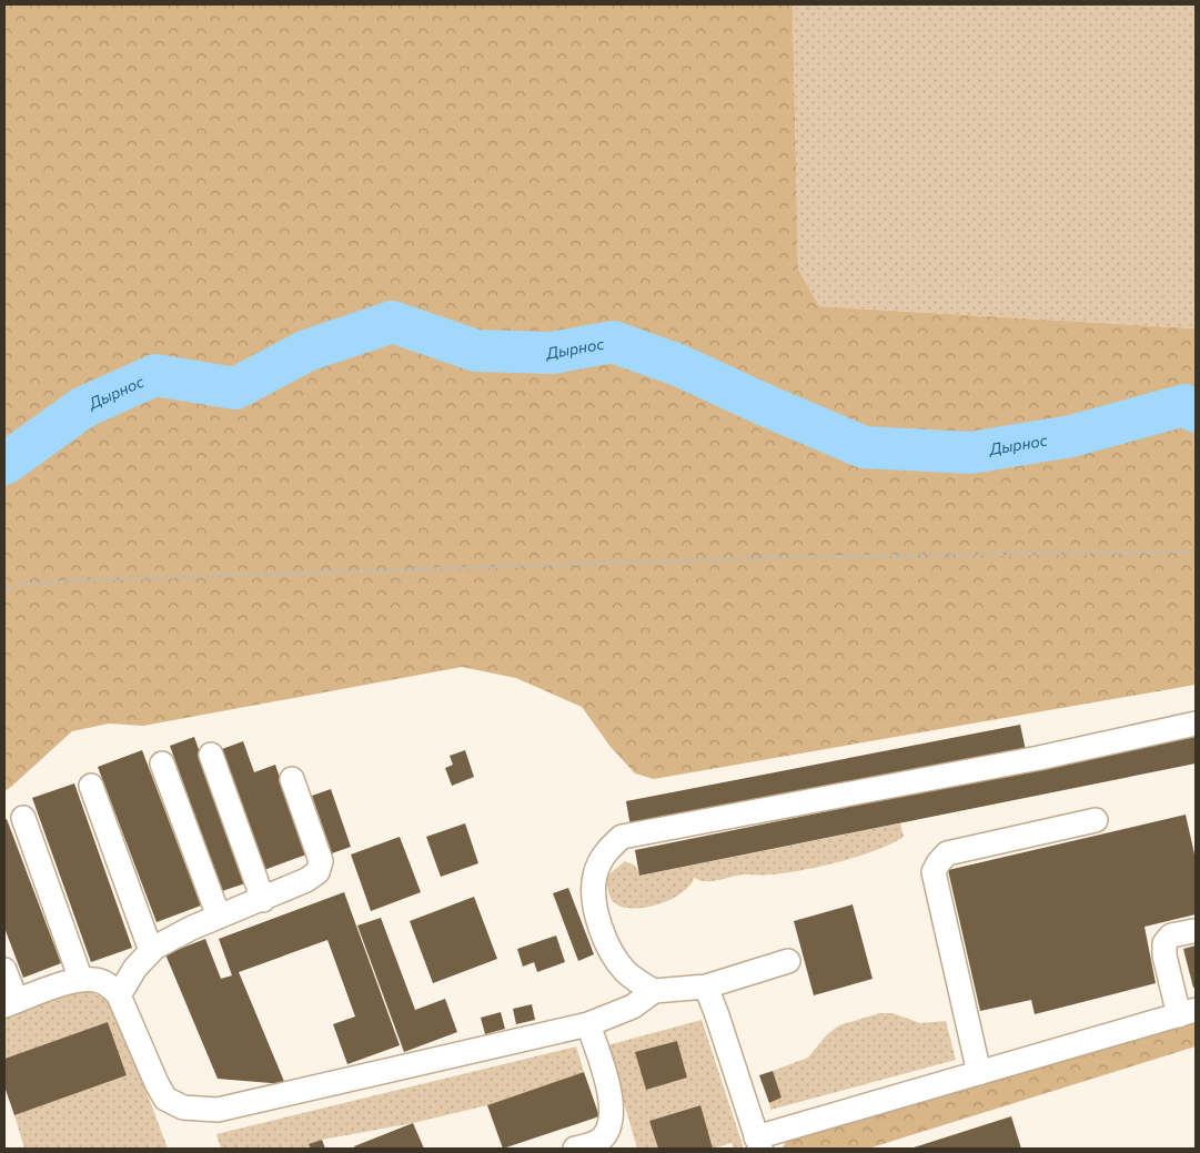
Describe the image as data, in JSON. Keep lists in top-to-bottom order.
{
  "water": ["Дырнос"]
}
